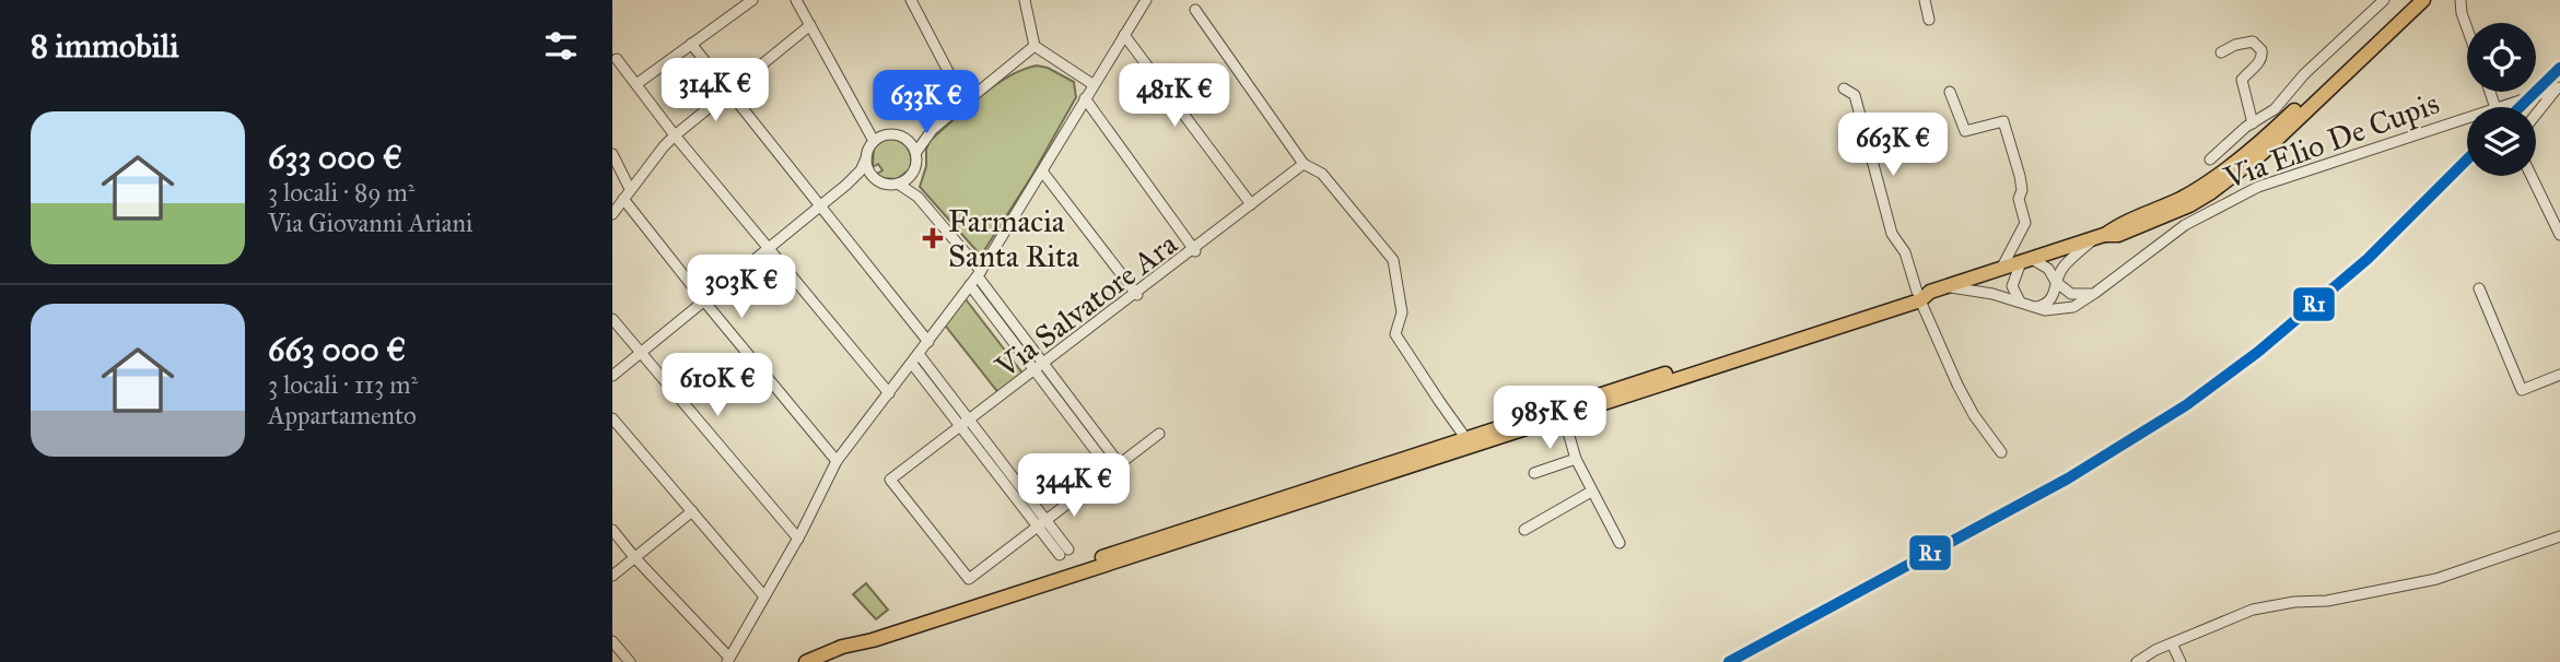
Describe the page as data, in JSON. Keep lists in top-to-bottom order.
{
  "streets": {
    "street": ["Via Elio De Cupis", "Via Salvatore Ara"]
  },
  "places": {
    "health": ["Farmacia Santa Rita"]
  },
  "lines": ["transit line R1"],
  "page": {
    "heading": "8 immobili",
    "price": [
      "314K €",
      "481K €",
      "633K €",
      "663K €",
      "303K €",
      "610K €",
      "985K €",
      "344K €"
    ],
    "list": [
      {
        "name": "633 000 €",
        "note": "3 locali · 89 m² · Via Giovanni Ariani"
      },
      {
        "name": "663 000 €",
        "note": "3 locali · 113 m² · Appartamento"
      }
    ]
  }
}
